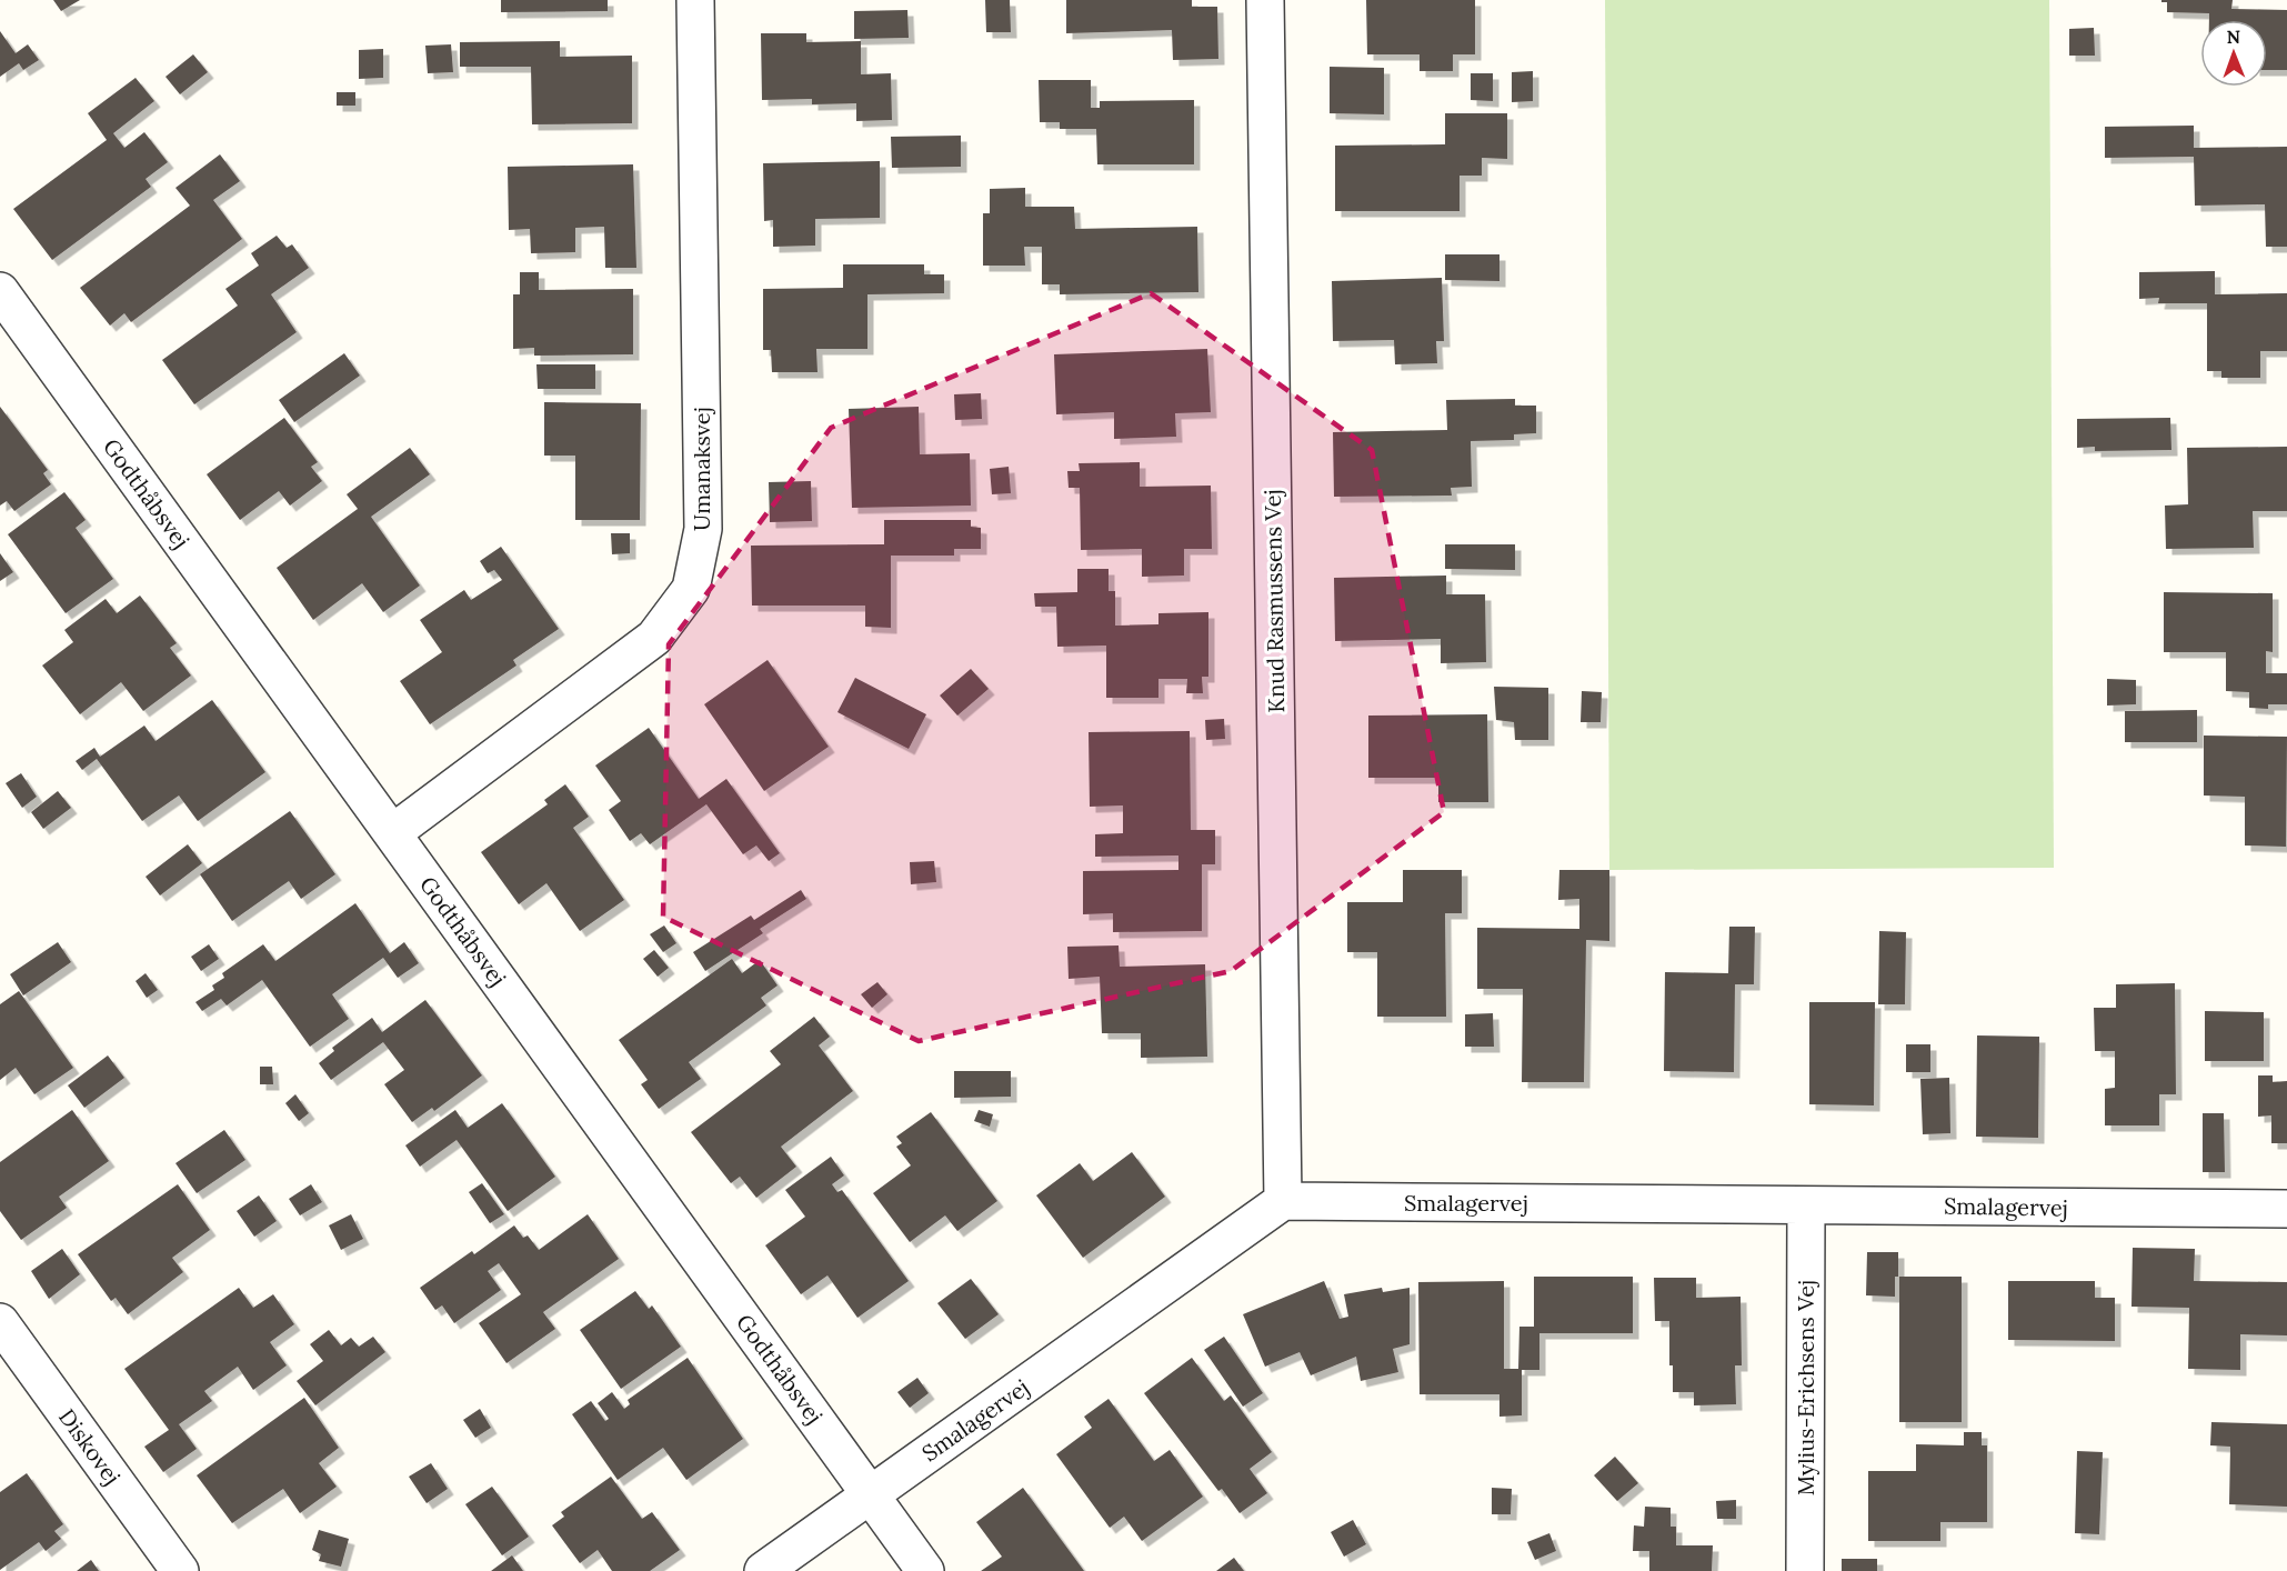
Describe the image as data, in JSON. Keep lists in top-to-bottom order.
{
  "streets": {
    "street": [
      "Umanaksvej",
      "Godthåbsvej",
      "Knud Rasmussens Vej",
      "Smalagervej",
      "Mylius-Erichsens Vej",
      "Diskovej"
    ]
  },
  "crossings": [
    ["Umanaksvej", "Godthåbsvej"],
    ["Godthåbsvej", "Smalagervej"],
    ["Knud Rasmussens Vej", "Smalagervej"],
    ["Smalagervej", "Mylius-Erichsens Vej"]
  ],
  "north": "top"
}
